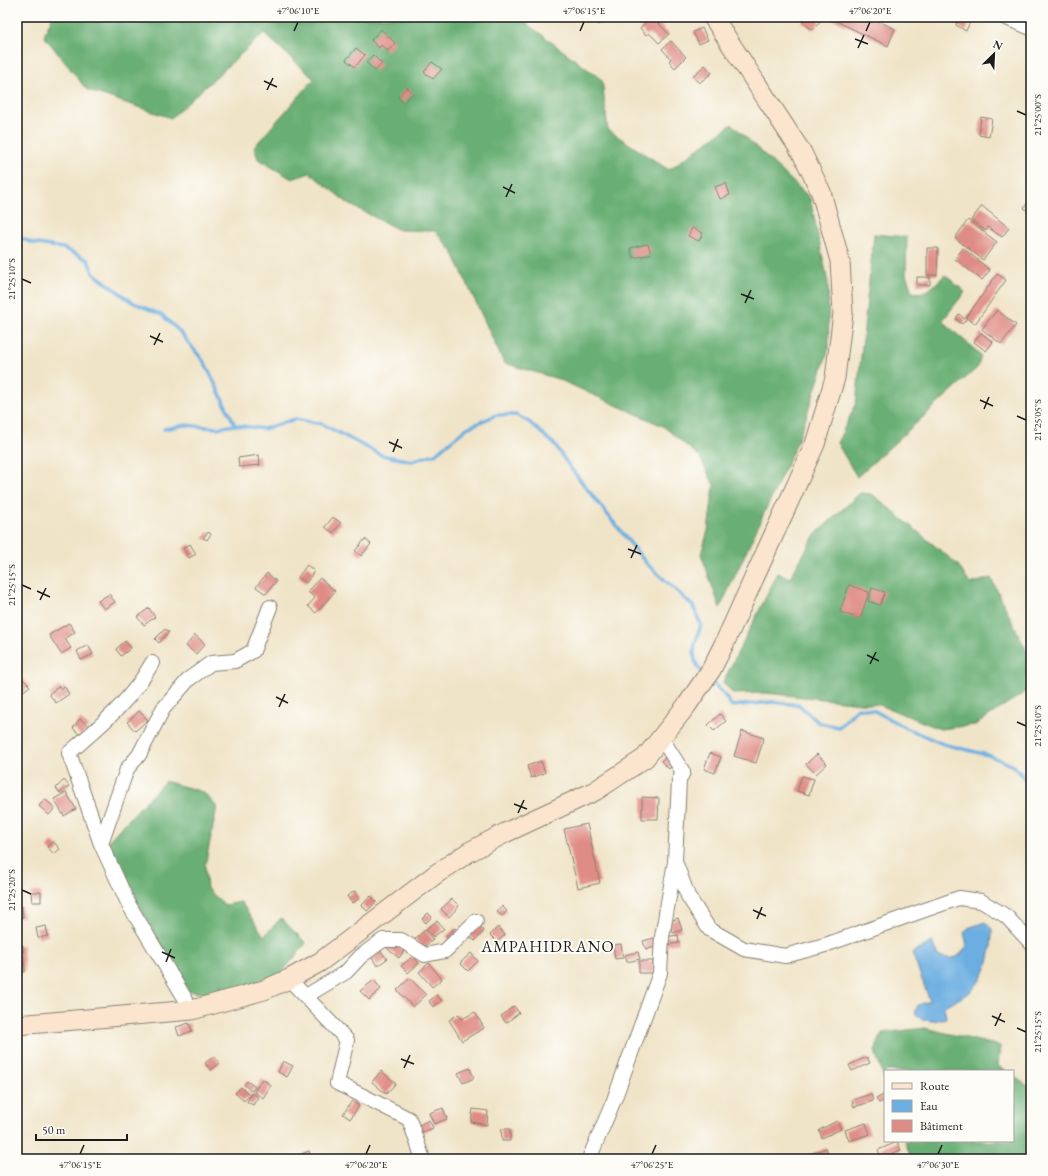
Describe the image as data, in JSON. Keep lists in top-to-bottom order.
{
  "districts": ["AMPAHIDRANO"],
  "legend": ["Route", "Eau", "Bâtiment"],
  "scale_bar": "50 m",
  "north": "top right",
  "coordinates": [
    "47°06'10\"E",
    "47°06'15\"E",
    "47°06'20\"E",
    "21°25'00\"S",
    "21°25'10\"S",
    "21°25'05\"S",
    "21°25'15\"S",
    "21°25'20\"S",
    "47°06'25\"E",
    "47°06'30\"E"
  ]
}
